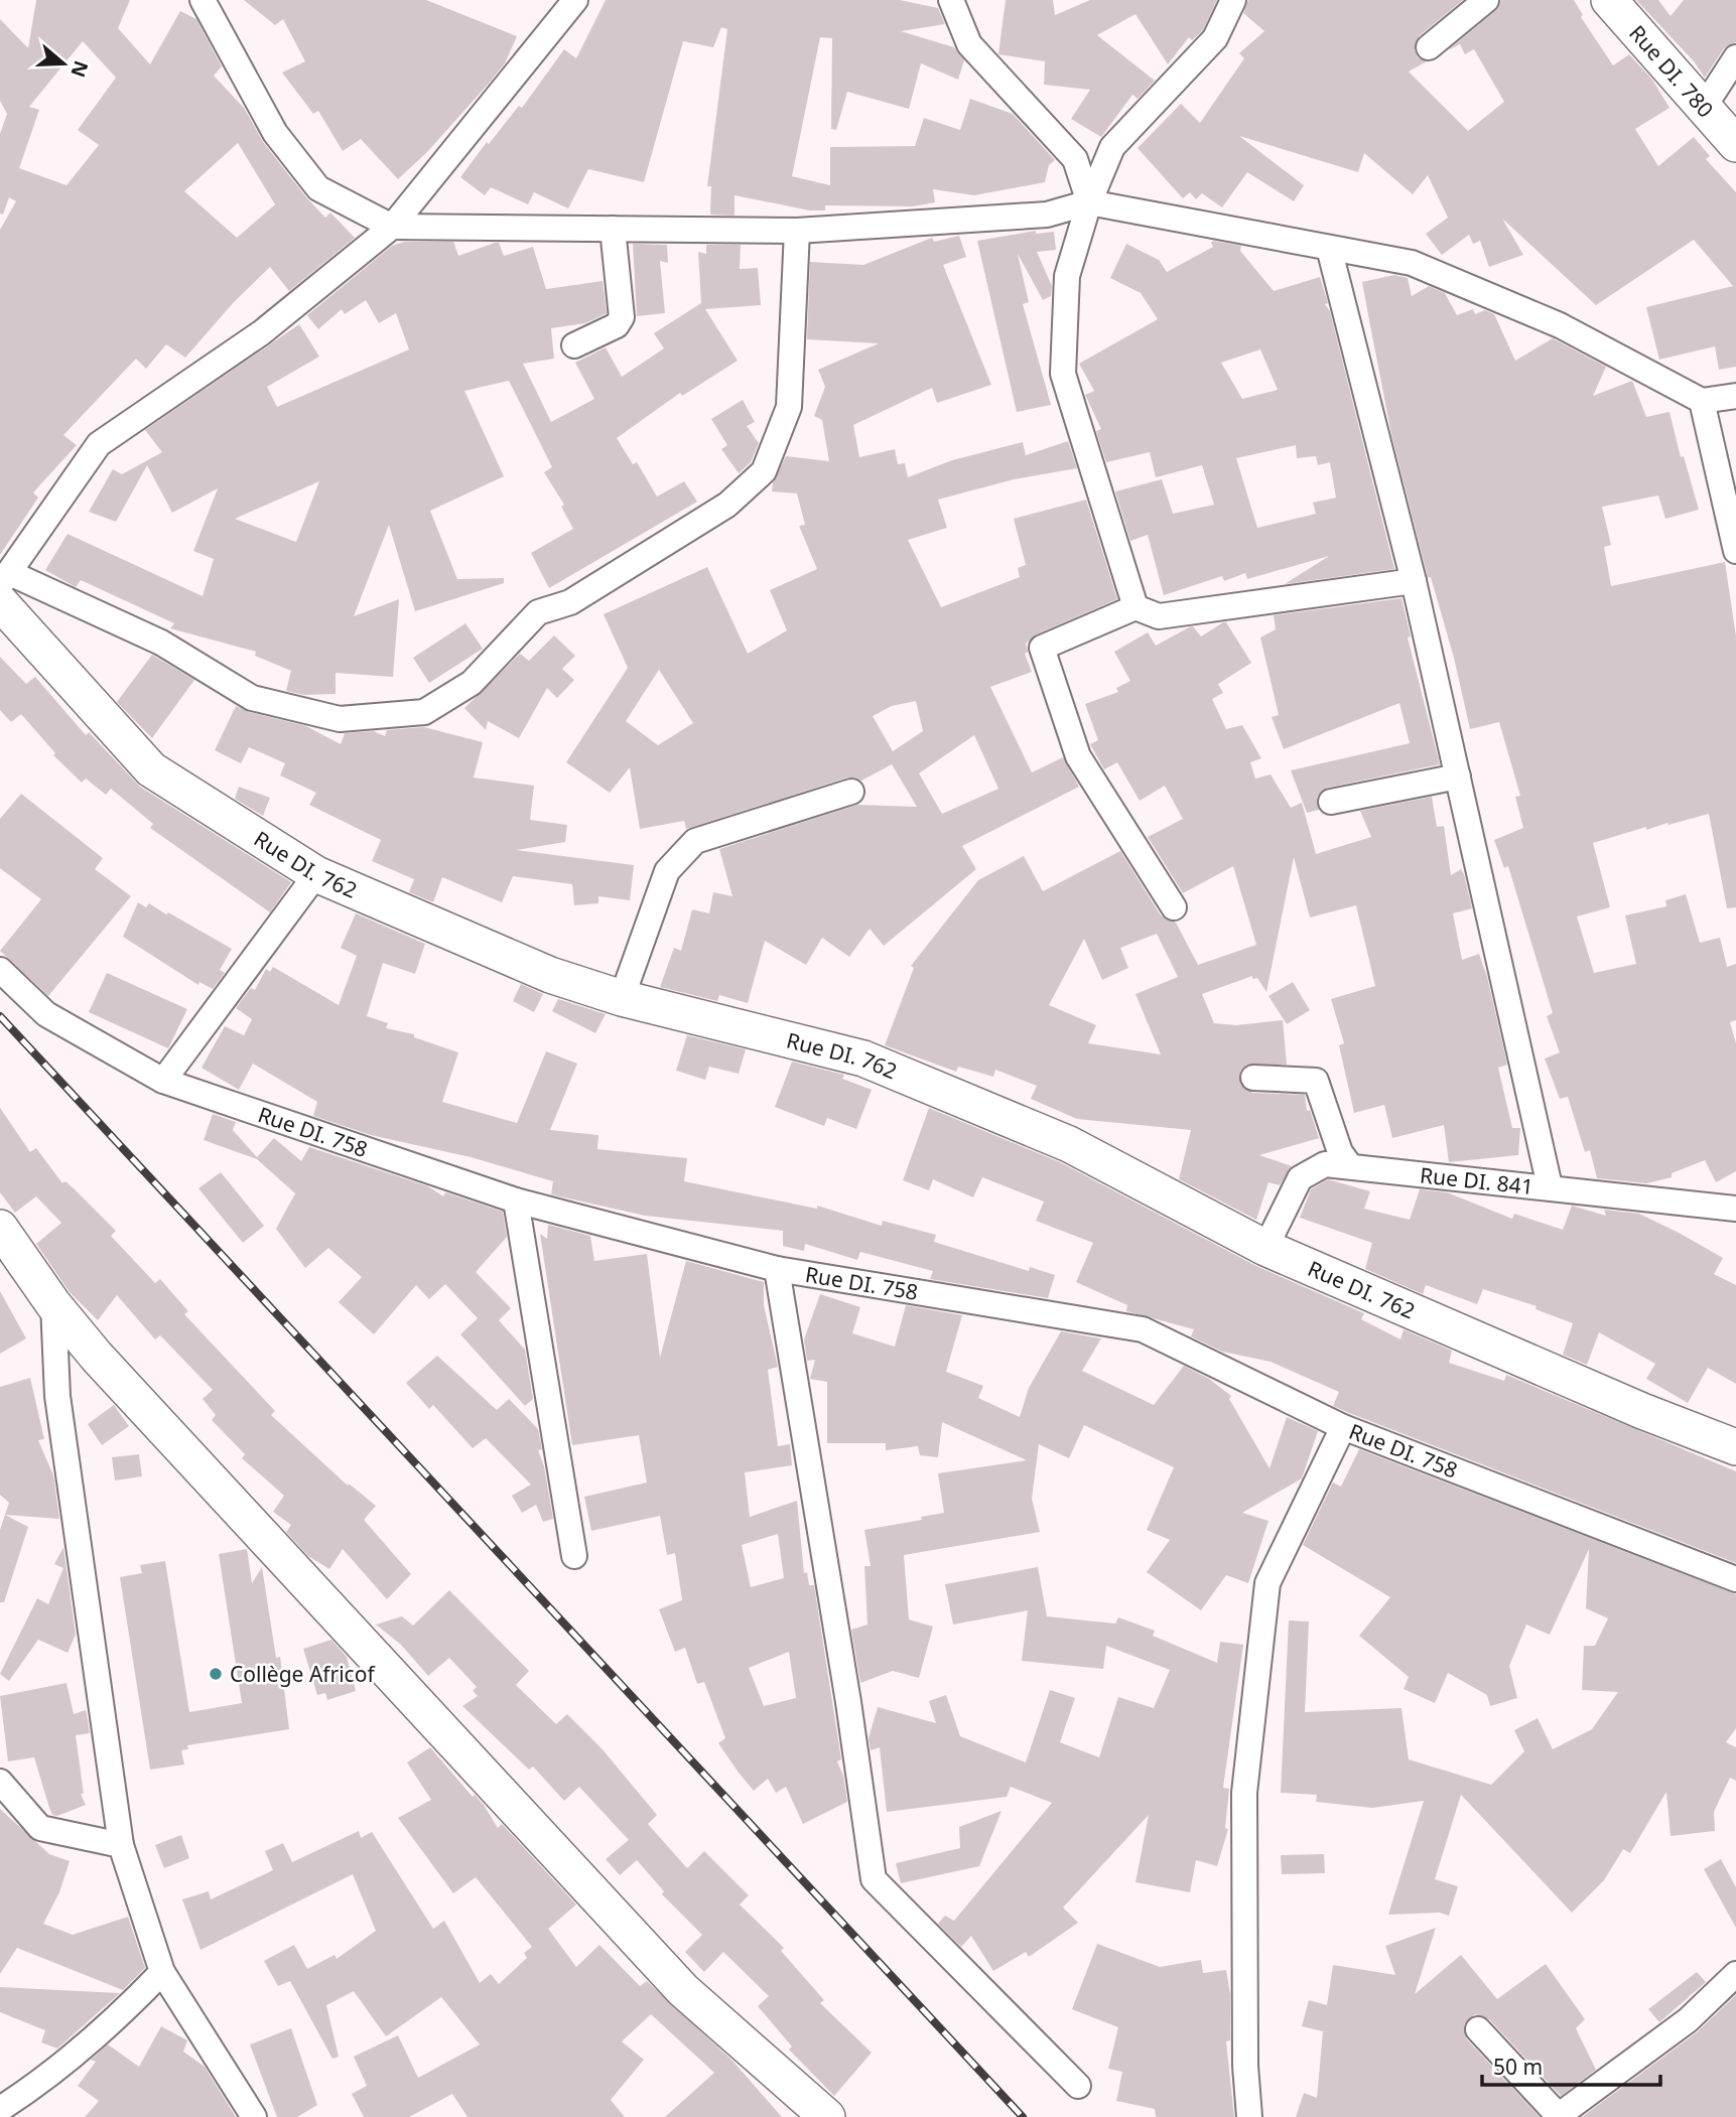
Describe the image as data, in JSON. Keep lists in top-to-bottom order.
{
  "streets": {
    "street": [
      "Rue DI. 780",
      "Rue DI. 762",
      "Rue DI. 758",
      "Rue DI. 841"
    ]
  },
  "crossings": [
    ["Rue DI. 762", "Rue DI. 841"]
  ],
  "places": ["Collège Africof"],
  "scale_bar": "50 m",
  "north": "right"
}
